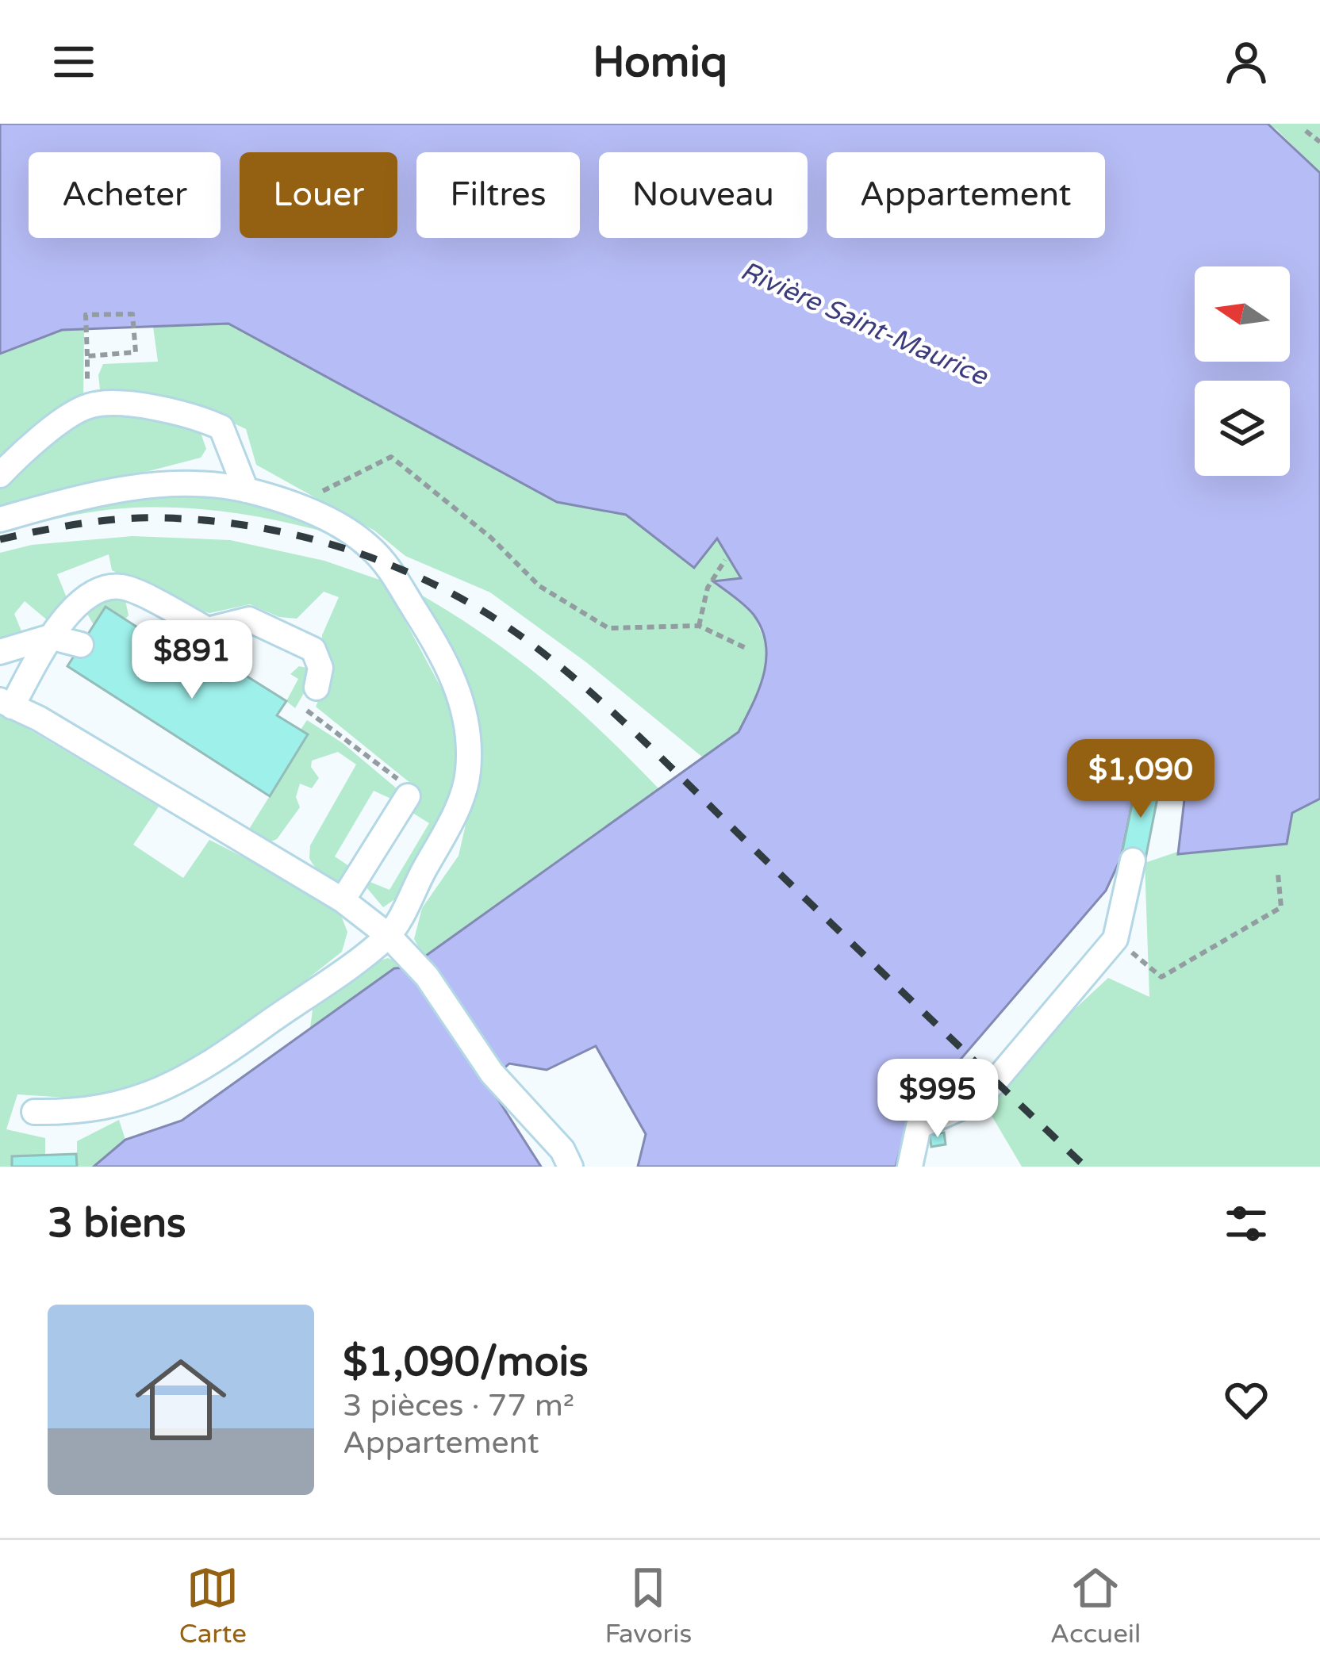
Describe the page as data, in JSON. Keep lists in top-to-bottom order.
{
  "water": ["Rivière Saint-Maurice"],
  "north": "left",
  "page": {
    "header": "Homiq",
    "chip": [
      "Acheter",
      "Louer",
      "Filtres",
      "Nouveau",
      "Appartement"
    ],
    "price": ["$891", "$1,090", "$995"],
    "heading": "3 biens",
    "list": [
      {
        "name": "$1,090/mois",
        "note": "3 pièces · 77 m² · Appartement"
      }
    ],
    "tabs": ["Carte", "Favoris", "Accueil"]
  }
}
